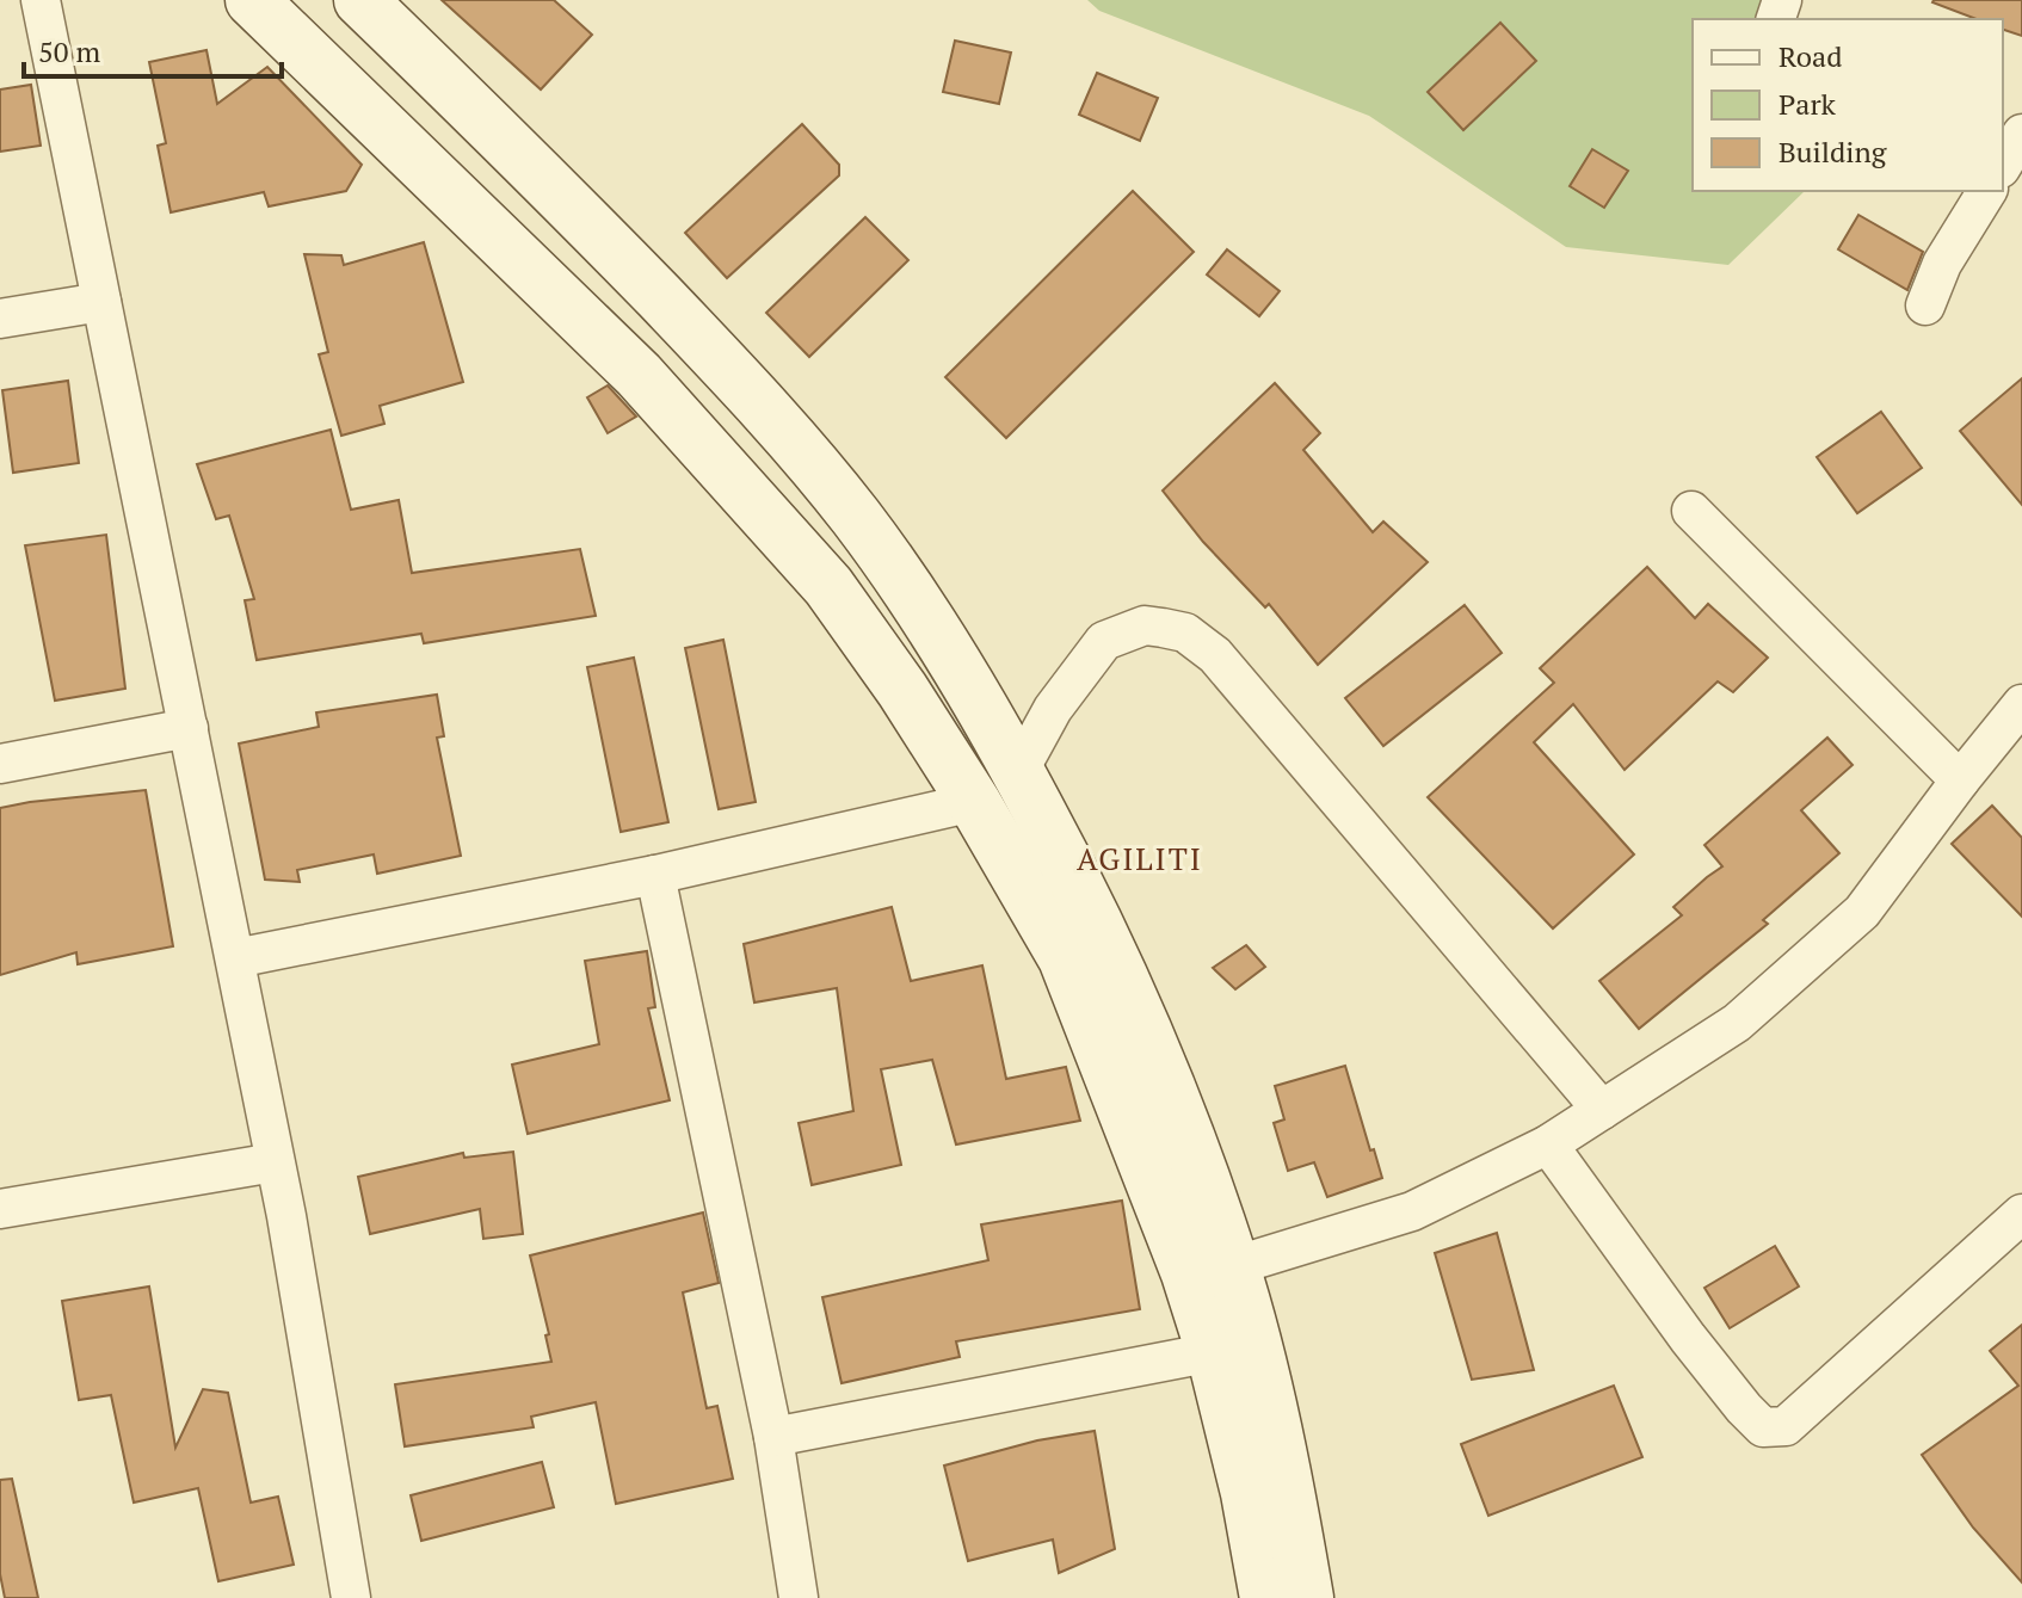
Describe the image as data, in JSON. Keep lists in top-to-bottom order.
{
  "districts": ["AGILITI"],
  "legend": ["Road", "Park", "Building"],
  "scale_bar": "50 m"
}
